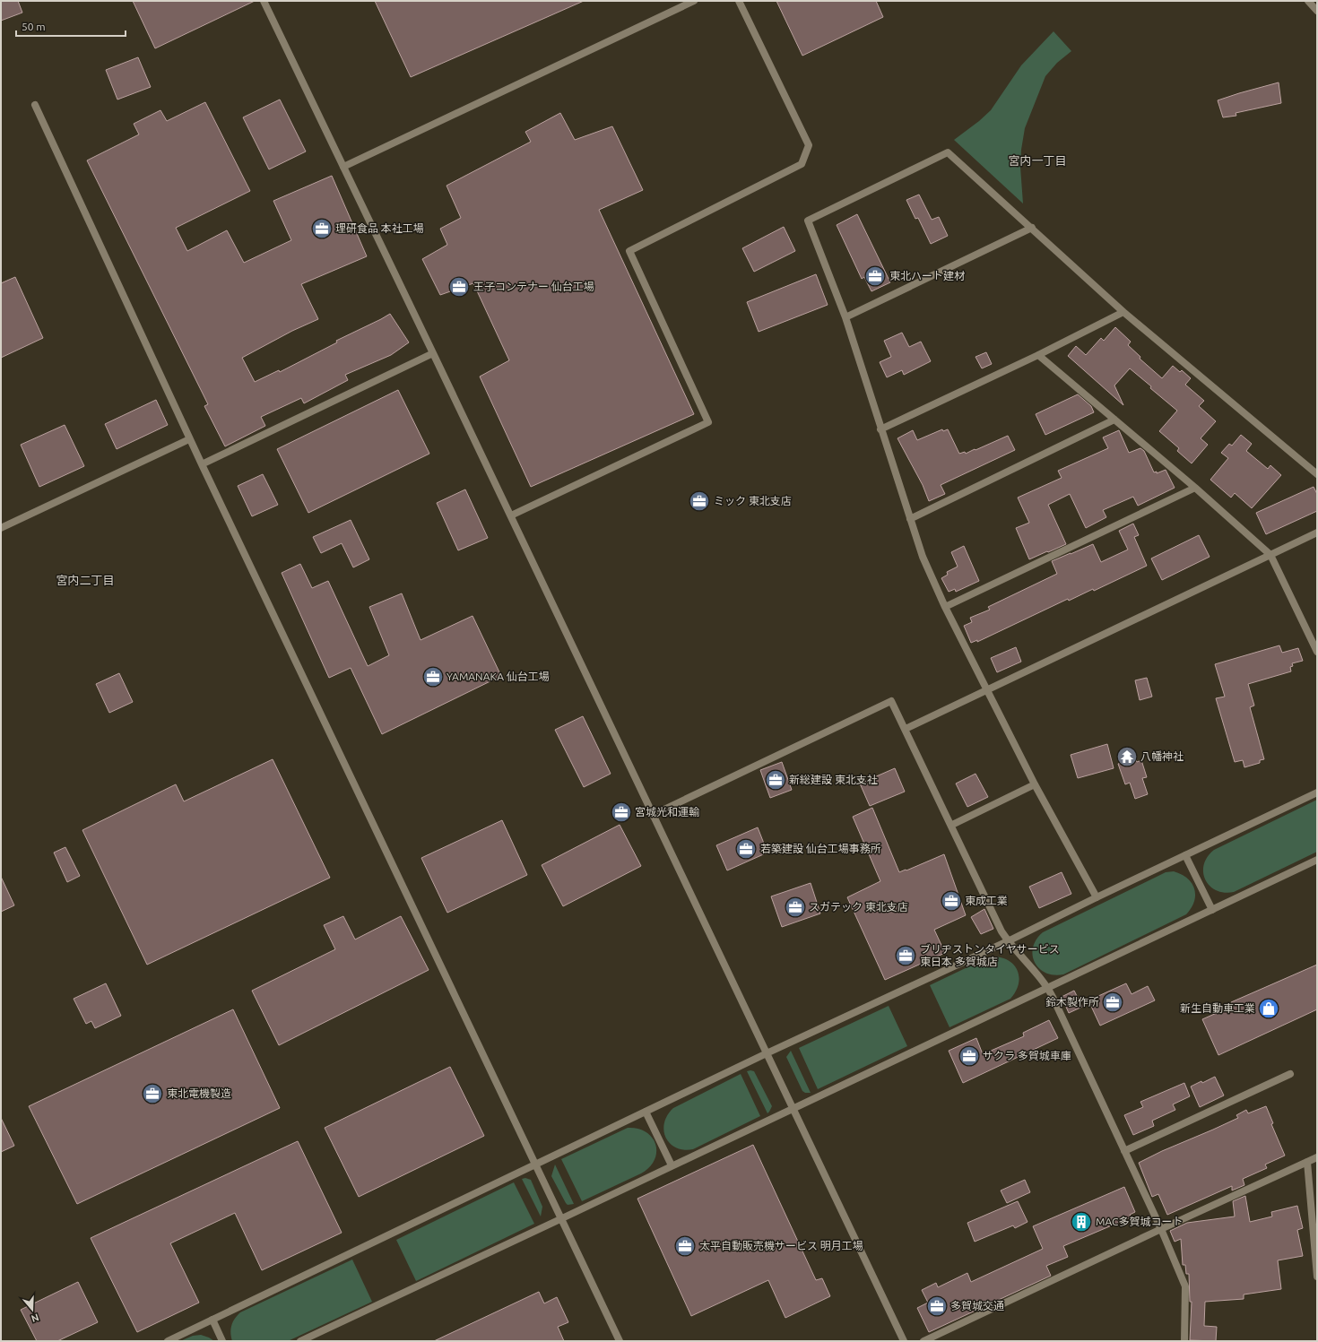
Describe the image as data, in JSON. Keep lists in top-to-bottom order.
{
  "districts": ["宮内一丁目", "宮内二丁目"],
  "places": {
    "office": [
      "理研食品 本社工場",
      "東北ハート建材",
      "王子コンテナー 仙台工場",
      "ミック 東北支店",
      "YAMANAKA 仙台工場",
      "新総建設 東北支社",
      "宮城光和運輸",
      "若築建設 仙台工場事務所",
      "東成工業",
      "スガテック 東北支店",
      "ブリヂストンタイヤサービス 東日本 多賀城店",
      "鈴木製作所",
      "サクラ 多賀城車庫",
      "東北電機製造",
      "太平自動販売機サービス 明月工場",
      "多賀城交通"
    ],
    "temple": ["八幡神社"],
    "shop": ["新生自動車工業"],
    "building": ["MAC多賀城コート"]
  },
  "scale_bar": "50 m",
  "north": "bottom"
}
